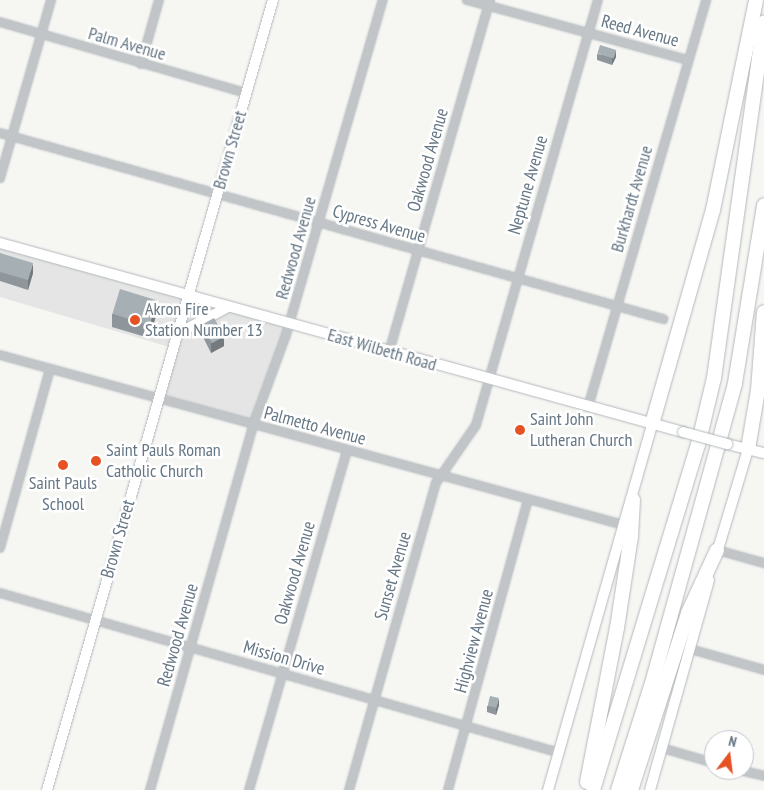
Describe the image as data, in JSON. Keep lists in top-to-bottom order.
{
  "streets": {
    "main road": ["Brown Street", "East Wilbeth Road"],
    "street": [
      "Reed Avenue",
      "Palm Avenue",
      "Oakwood Avenue",
      "Neptune Avenue",
      "Burkhardt Avenue",
      "Cypress Avenue",
      "Redwood Avenue",
      "Palmetto Avenue",
      "Sunset Avenue",
      "Highview Avenue",
      "Mission Drive"
    ]
  },
  "crossings": [
    ["Reed Avenue", "Oakwood Avenue"],
    ["Reed Avenue", "Neptune Avenue"],
    ["Reed Avenue", "Burkhardt Avenue"],
    ["Palm Avenue", "Brown Street"],
    ["Brown Street", "Cypress Avenue"],
    ["Brown Street", "East Wilbeth Road"],
    ["Brown Street", "Palmetto Avenue"],
    ["Brown Street", "Mission Drive"],
    ["Oakwood Avenue", "Cypress Avenue"],
    ["Oakwood Avenue", "East Wilbeth Road"],
    ["Oakwood Avenue", "Palmetto Avenue"],
    ["Oakwood Avenue", "Mission Drive"],
    ["Neptune Avenue", "Cypress Avenue"],
    ["Neptune Avenue", "East Wilbeth Road"],
    ["Neptune Avenue", "Sunset Avenue"],
    ["Burkhardt Avenue", "Cypress Avenue"],
    ["Burkhardt Avenue", "East Wilbeth Road"],
    ["Cypress Avenue", "Redwood Avenue"],
    ["Redwood Avenue", "East Wilbeth Road"],
    ["Redwood Avenue", "Palmetto Avenue"],
    ["Redwood Avenue", "Mission Drive"],
    ["East Wilbeth Road", "Sunset Avenue"],
    ["Palmetto Avenue", "Sunset Avenue"],
    ["Palmetto Avenue", "Highview Avenue"],
    ["Sunset Avenue", "Mission Drive"],
    ["Highview Avenue", "Mission Drive"]
  ],
  "places": [
    "Akron Fire Station Number 13",
    "Saint John Lutheran Church",
    "Saint Pauls Roman Catholic Church",
    "Saint Pauls School"
  ],
  "north": "top"
}
